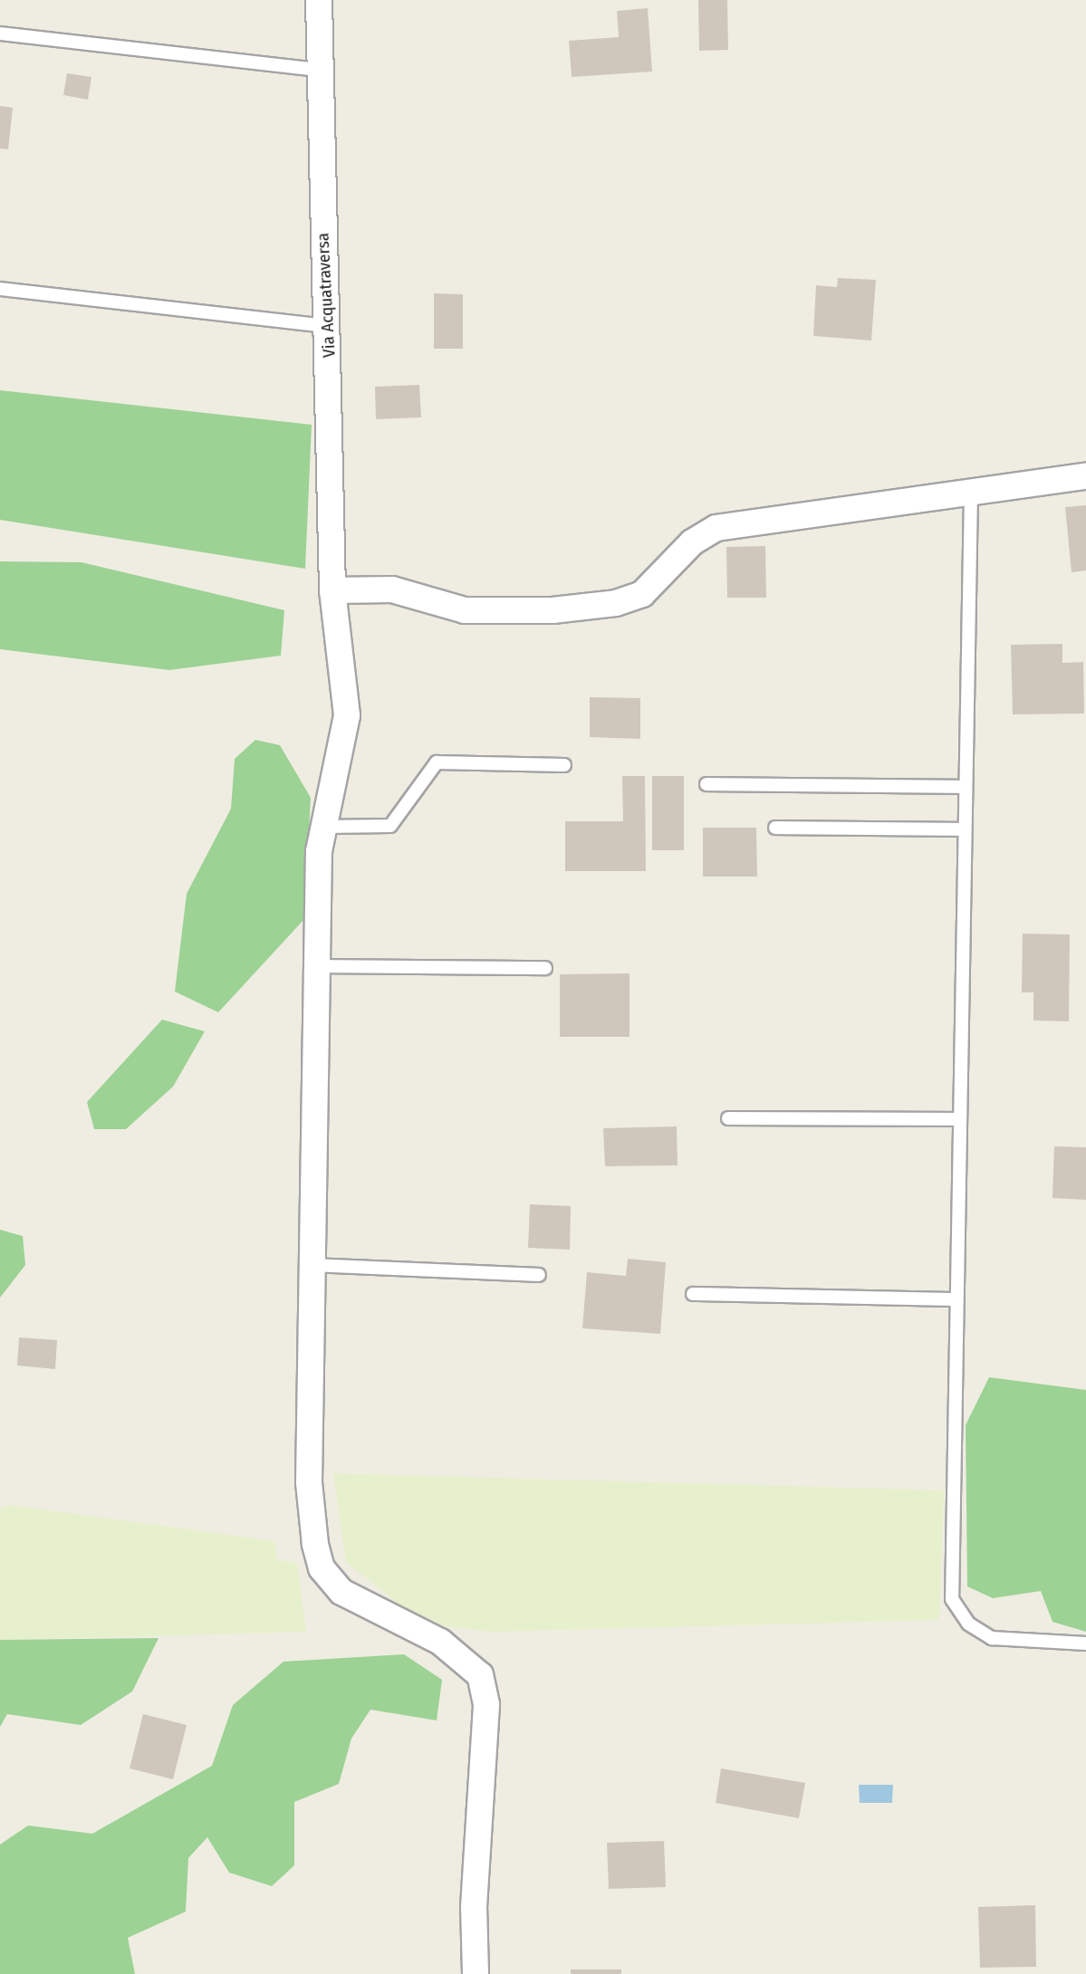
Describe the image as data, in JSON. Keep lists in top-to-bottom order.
{
  "streets": {
    "street": ["Via Acquatraversa"]
  }
}
